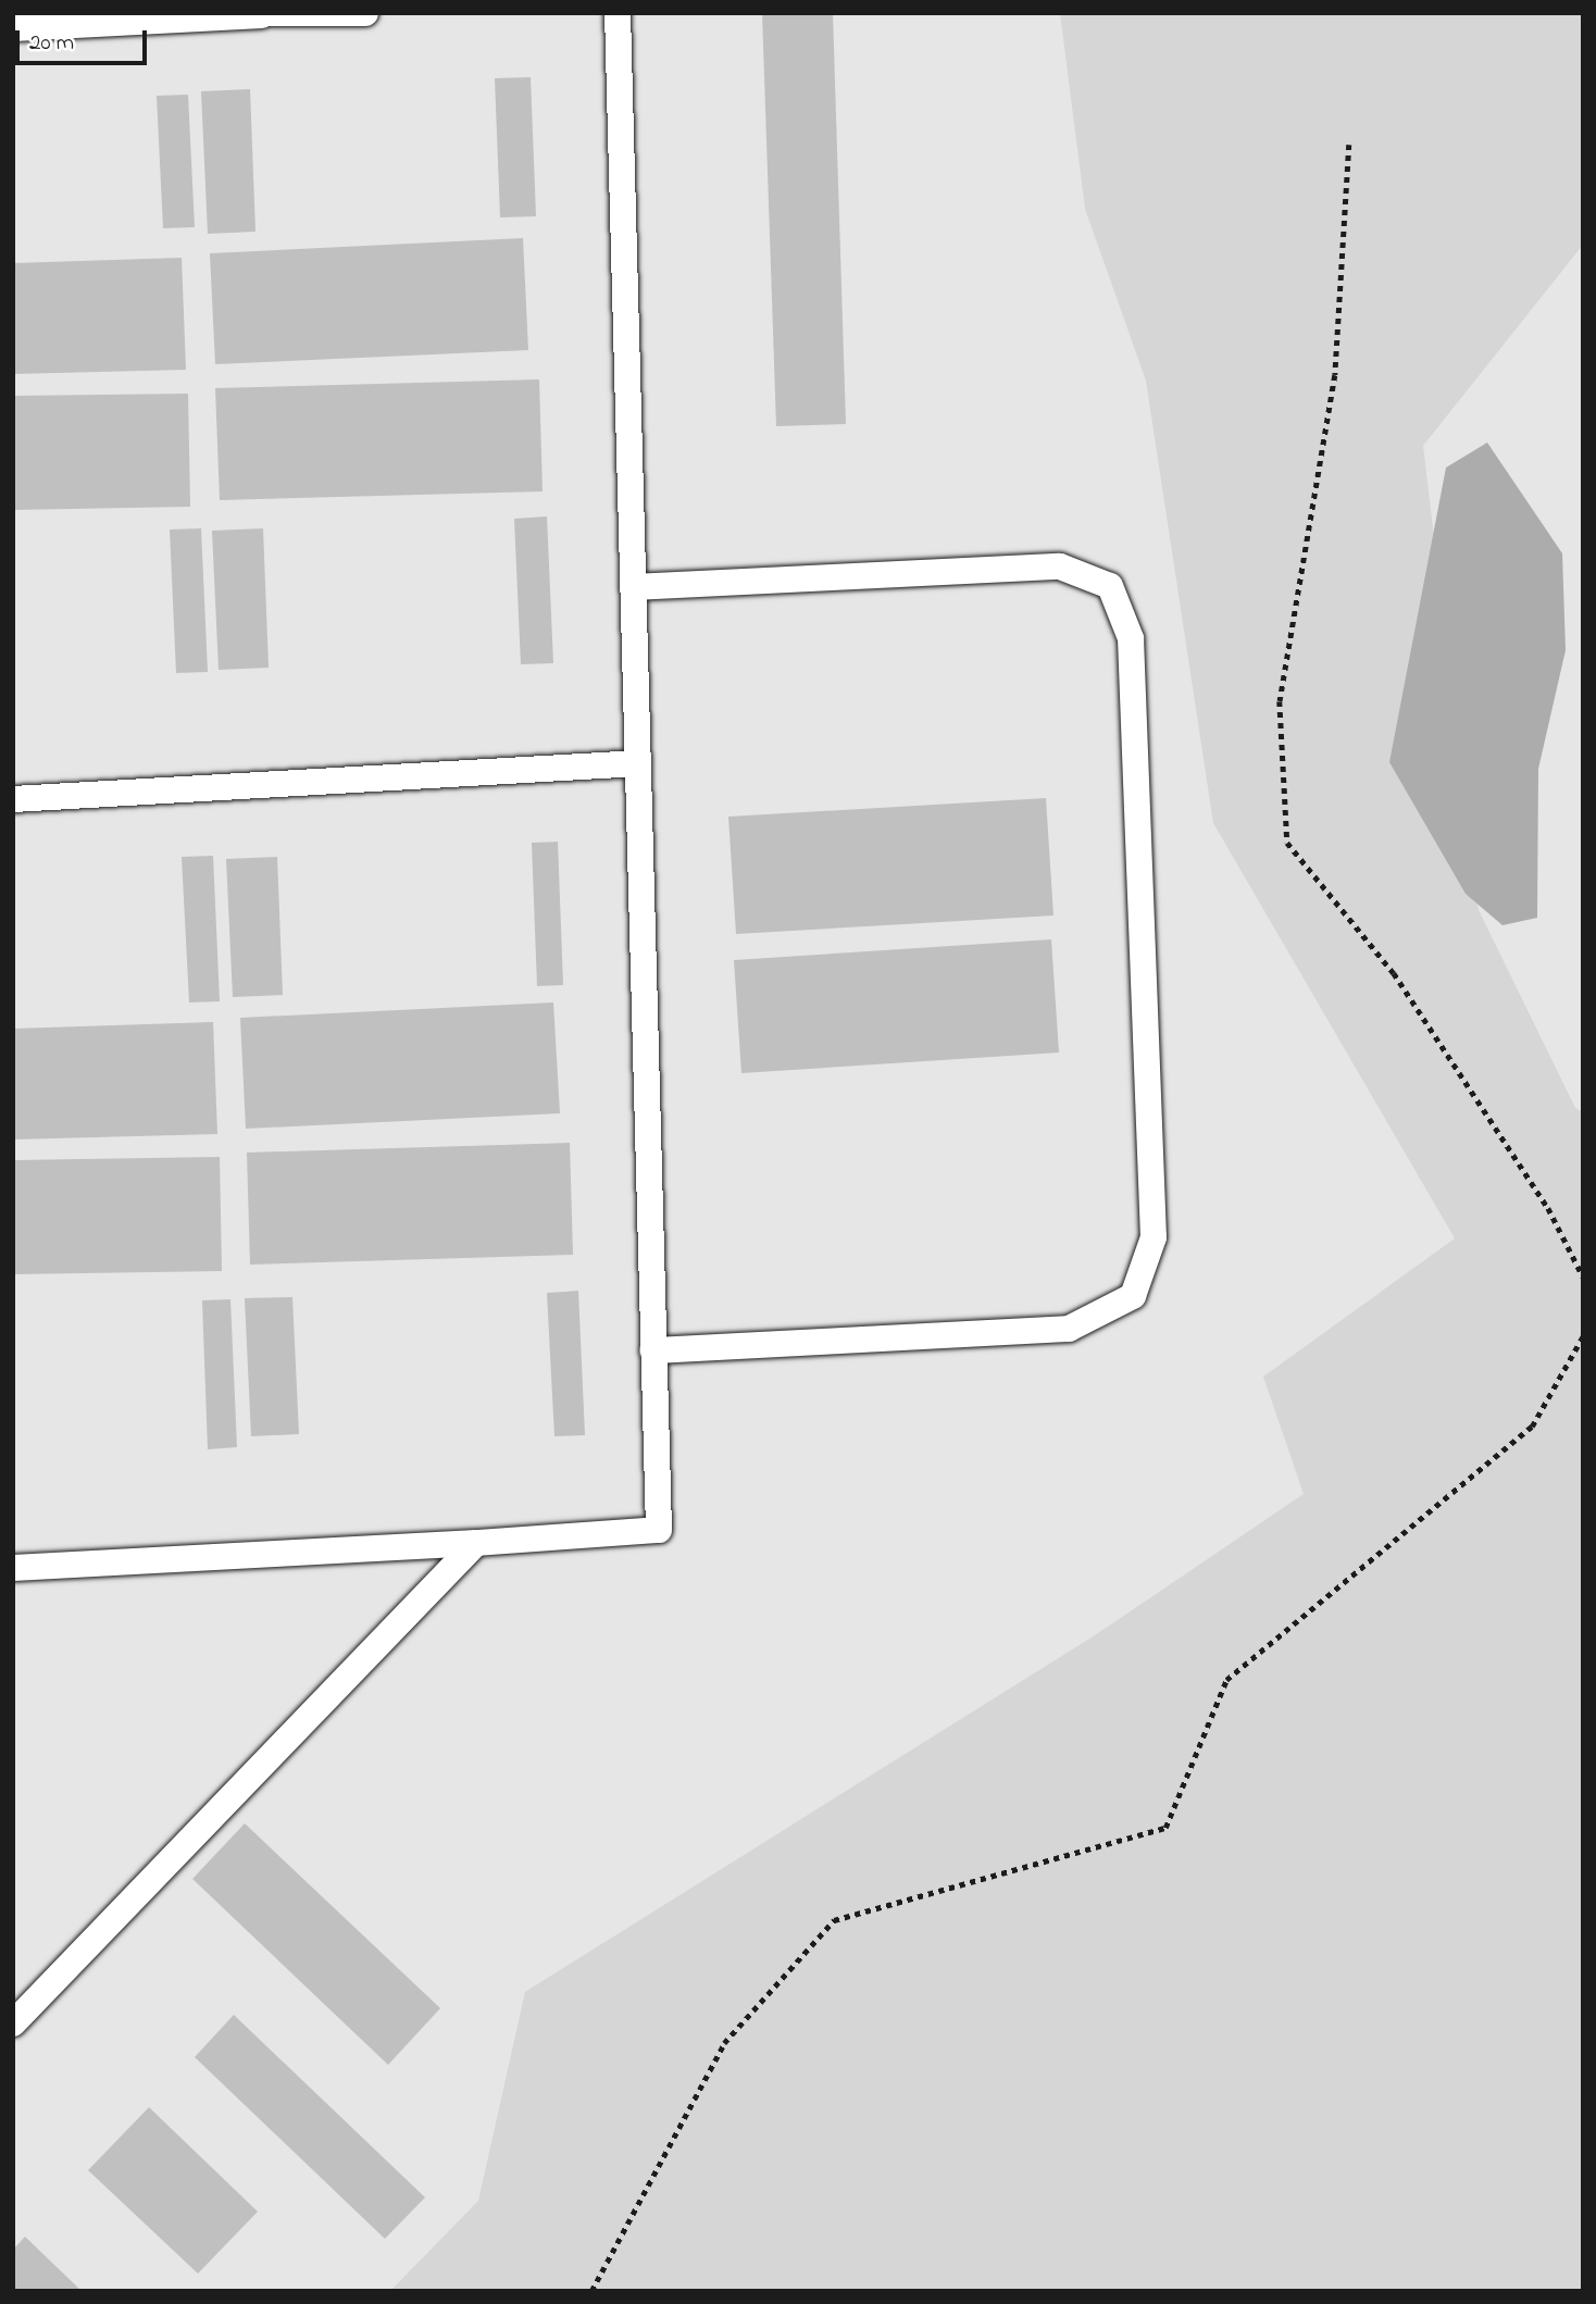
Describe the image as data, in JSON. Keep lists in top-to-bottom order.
{
  "scale_bar": "20 m"
}
